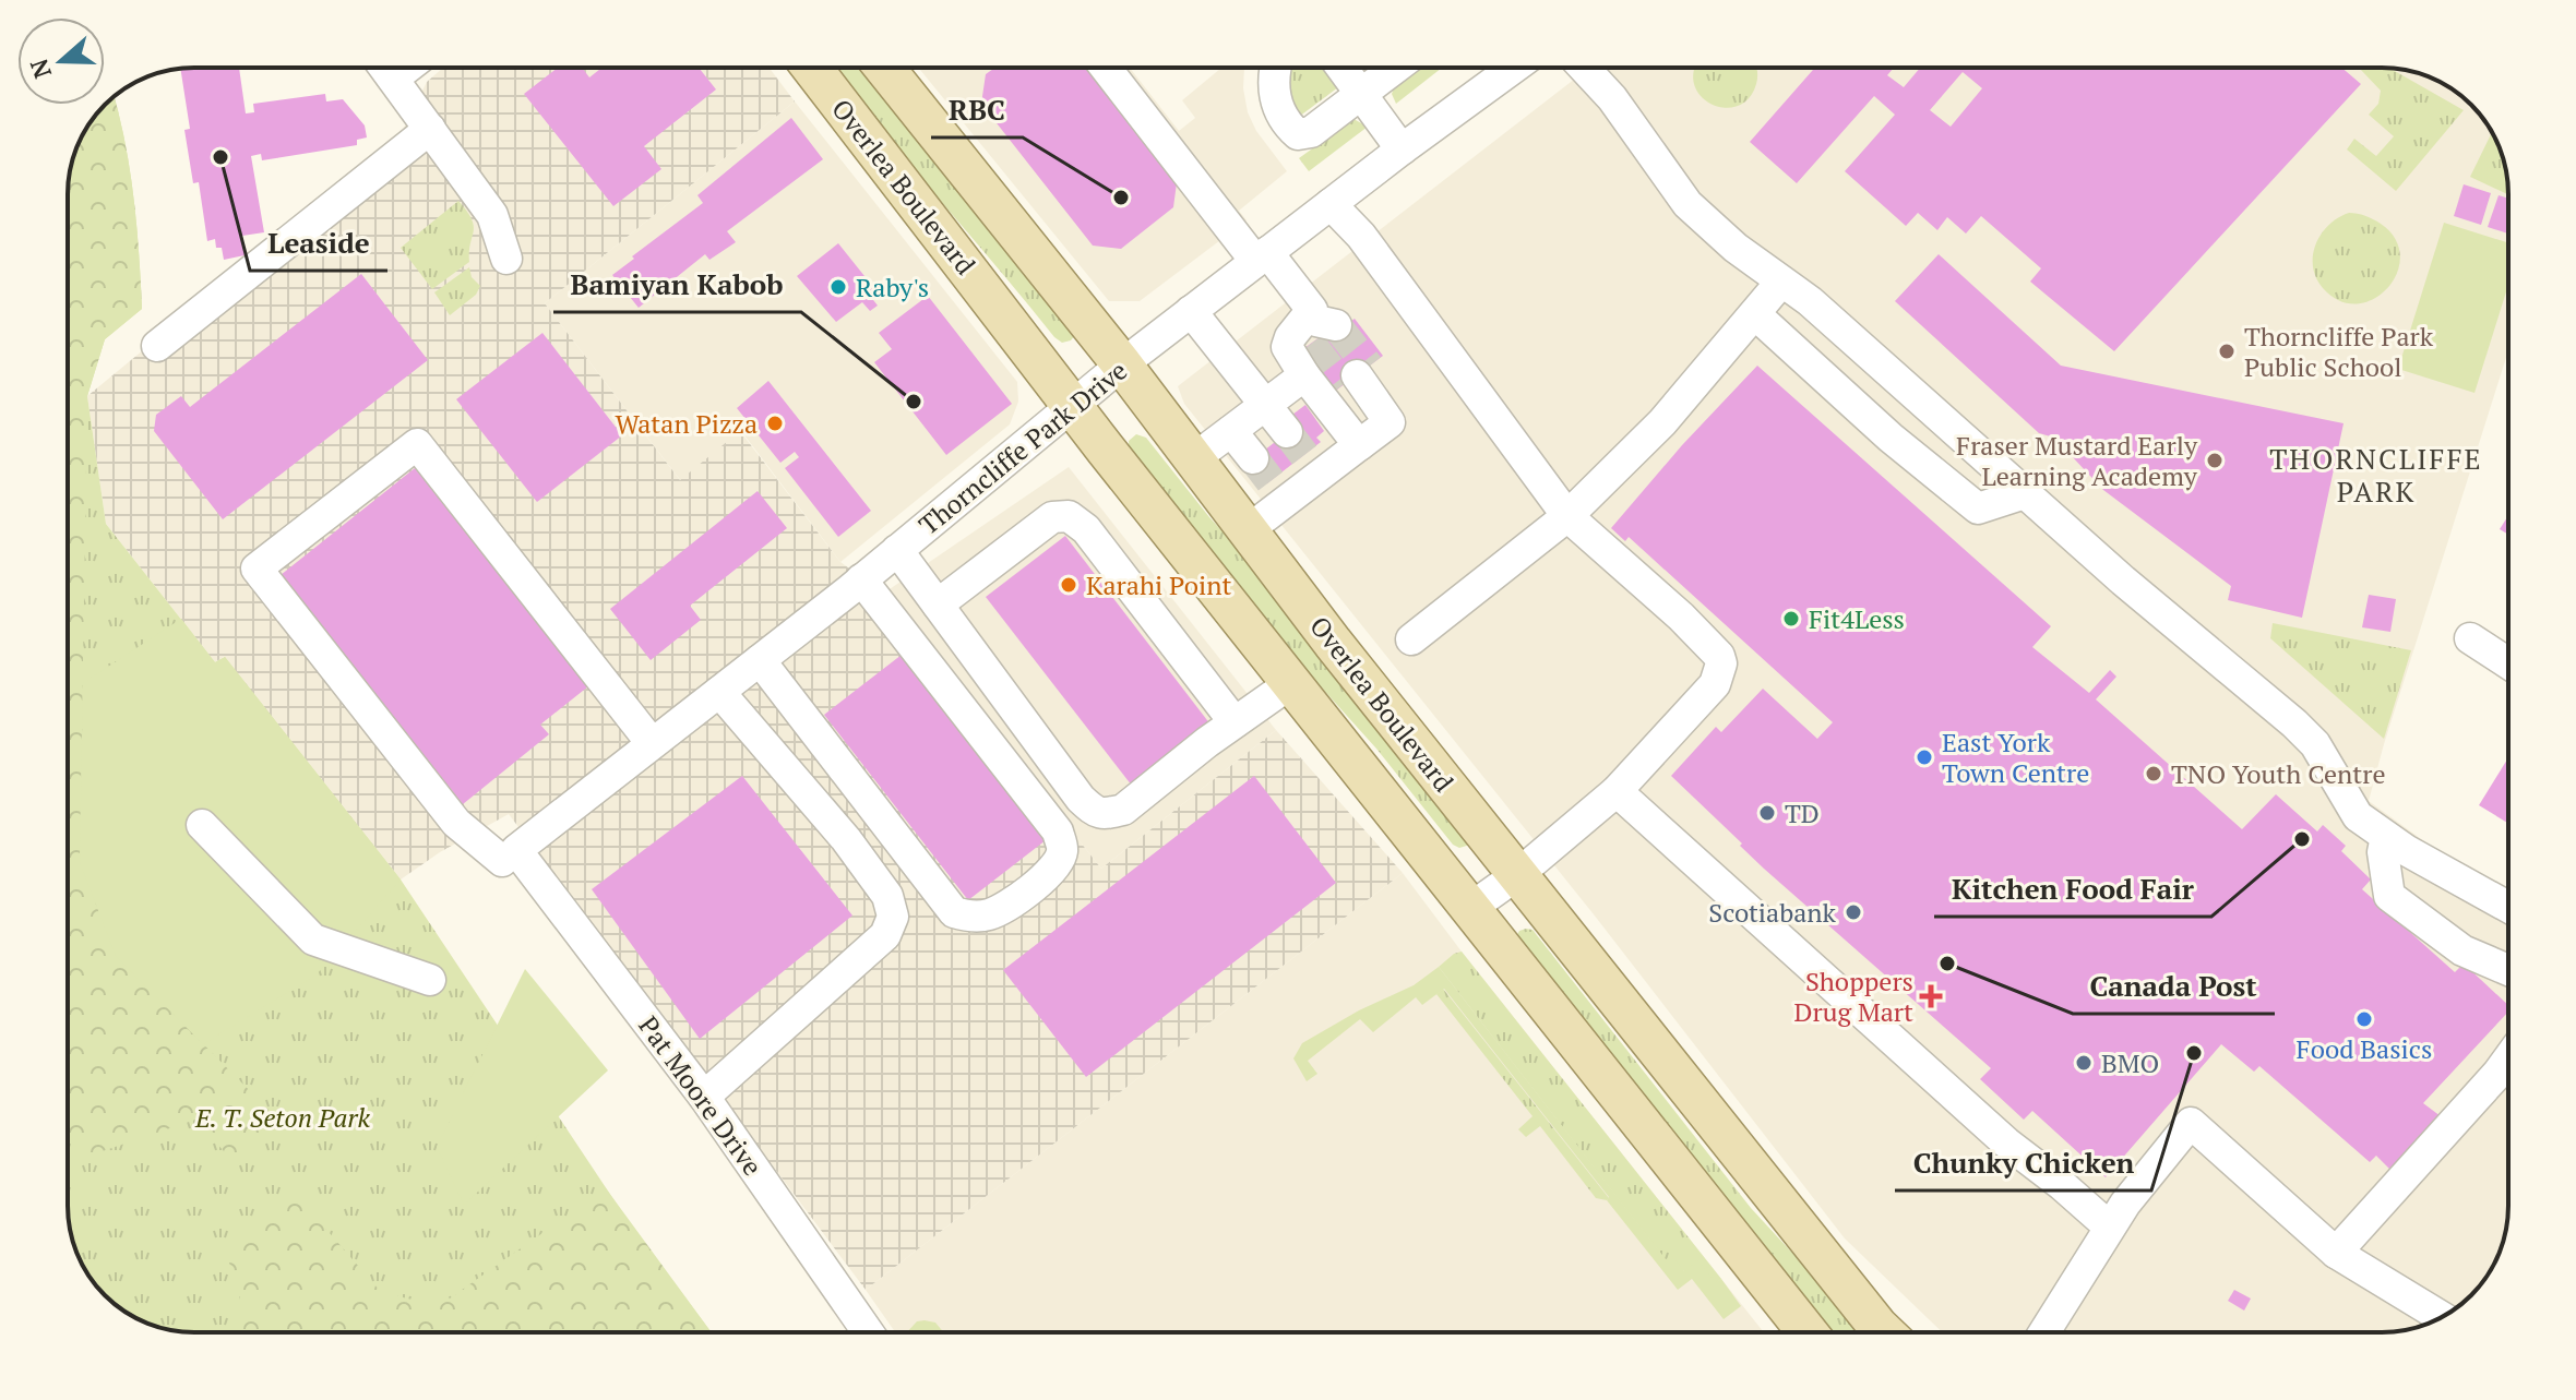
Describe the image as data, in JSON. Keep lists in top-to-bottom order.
{
  "streets": {
    "main road": ["Overlea Boulevard"],
    "street": ["Thorncliffe Park Drive", "Pat Moore Drive"]
  },
  "crossings": [
    ["Overlea Boulevard", "Thorncliffe Park Drive"],
    ["Thorncliffe Park Drive", "Pat Moore Drive"]
  ],
  "districts": ["THORNCLIFFE PARK"],
  "parks": ["E. T. Seton Park"],
  "places": {
    "other": [
      "Leaside",
      "RBC",
      "Raby's",
      "Thorncliffe Park Public School",
      "Bamiyan Kabob",
      "Watan Pizza",
      "Fraser Mustard Early Learning Academy",
      "Karahi Point",
      "Fit4Less",
      "East York Town Centre",
      "TNO Youth Centre",
      "TD",
      "Kitchen Food Fair",
      "Scotiabank",
      "Canada Post",
      "Food Basics",
      "Chunky Chicken",
      "BMO"
    ],
    "health": ["Shoppers Drug Mart"]
  },
  "north": "left"
}
